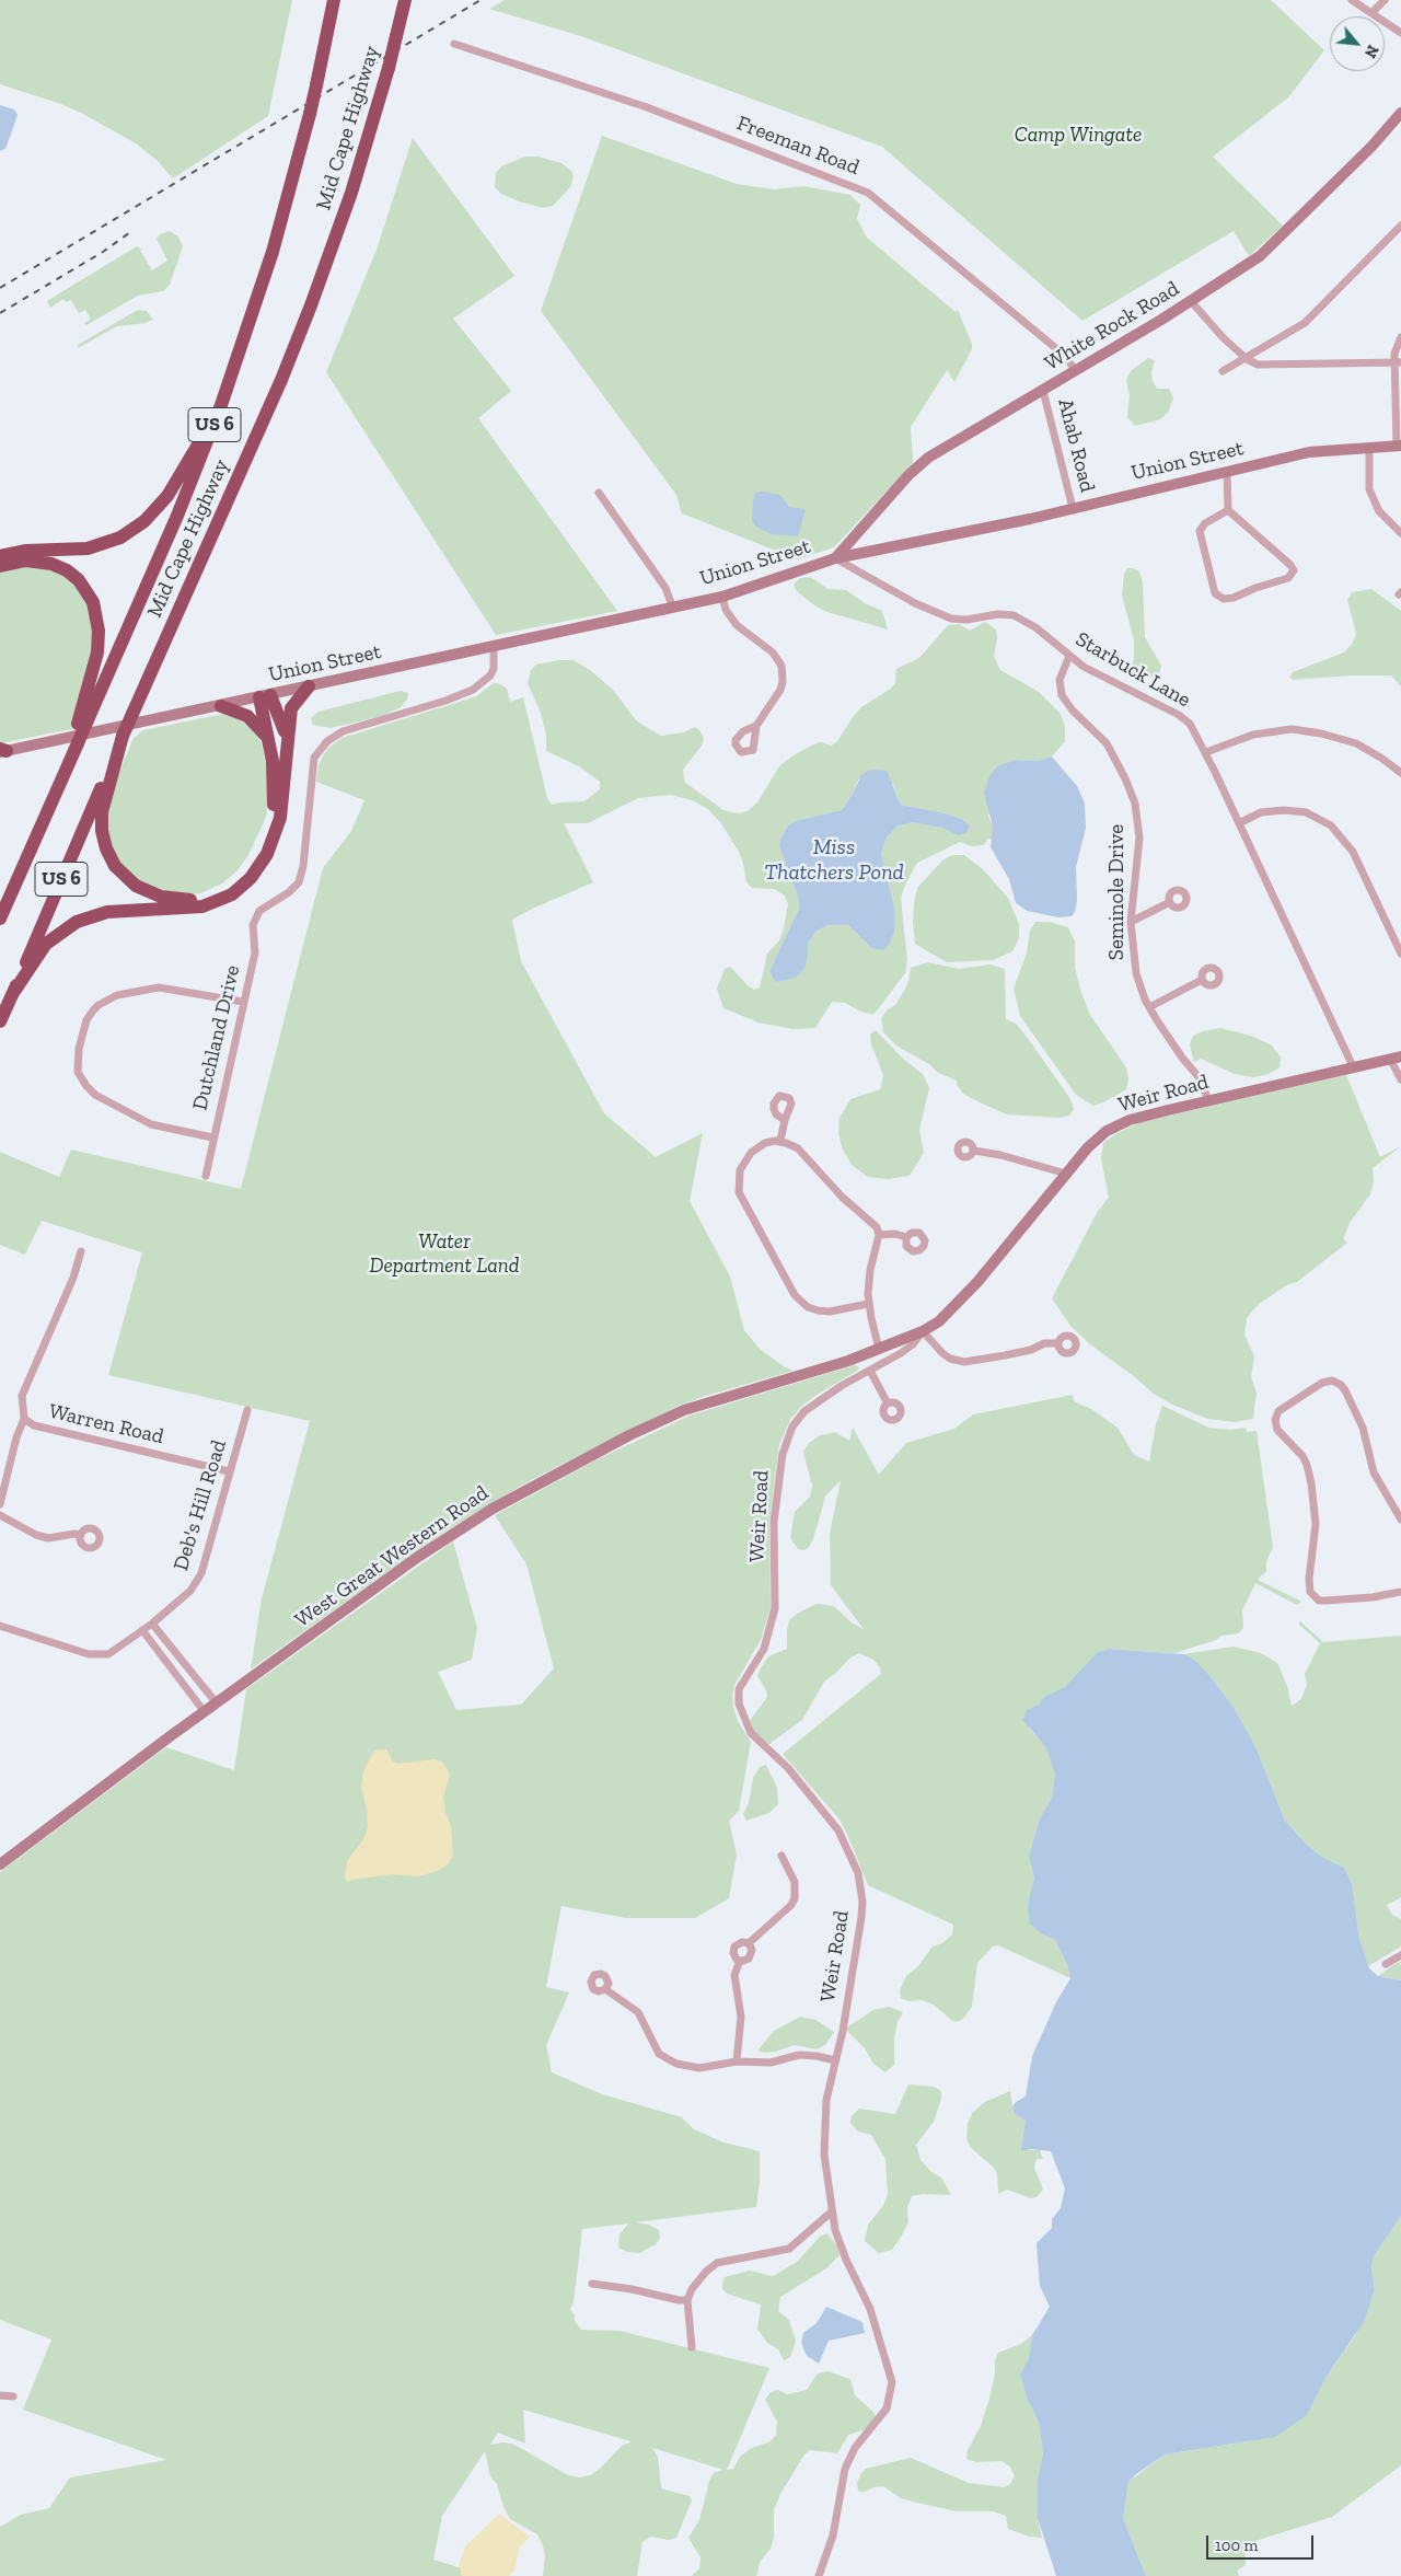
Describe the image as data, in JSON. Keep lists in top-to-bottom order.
{
  "streets": {
    "highway": ["Mid Cape Highway", "US 6"],
    "street": [
      "Freeman Road",
      "White Rock Road",
      "Ahab Road",
      "Union Street",
      "Starbuck Lane",
      "Seminole Drive",
      "Dutchland Drive",
      "Weir Road",
      "Warren Road",
      "Deb's Hill Road",
      "West Great Western Road"
    ]
  },
  "crossings": [
    ["Mid Cape Highway", "Union Street"],
    ["Freeman Road", "White Rock Road"],
    ["White Rock Road", "Ahab Road"],
    ["White Rock Road", "Union Street"],
    ["White Rock Road", "Starbuck Lane"],
    ["Ahab Road", "Union Street"],
    ["Union Street", "Starbuck Lane"],
    ["Union Street", "Dutchland Drive"],
    ["Starbuck Lane", "Seminole Drive"],
    ["Starbuck Lane", "Weir Road"],
    ["Seminole Drive", "Weir Road"],
    ["Weir Road", "West Great Western Road"],
    ["Warren Road", "Deb's Hill Road"]
  ],
  "water": ["Miss Thatchers Pond"],
  "parks": ["Camp Wingate", "Water Department Land"],
  "scale_bar": "100 m",
  "north": "bottom right"
}
